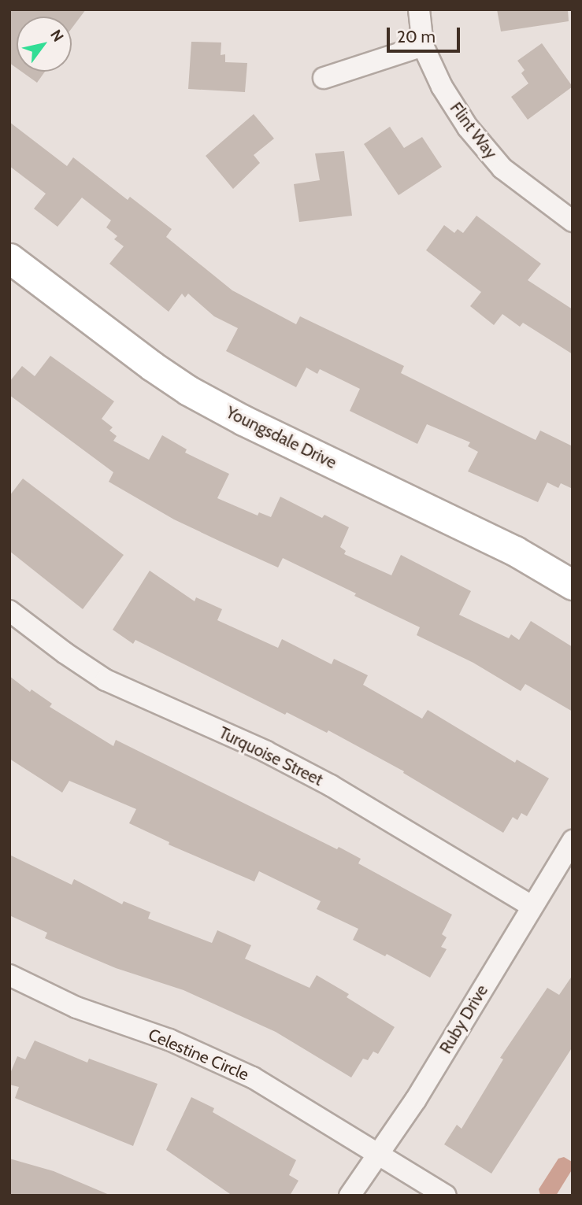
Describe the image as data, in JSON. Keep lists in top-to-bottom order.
{
  "streets": {
    "street": [
      "Flint Way",
      "Youngsdale Drive",
      "Turquoise Street",
      "Ruby Drive",
      "Celestine Circle"
    ]
  },
  "crossings": [
    ["Turquoise Street", "Ruby Drive"],
    ["Ruby Drive", "Celestine Circle"]
  ],
  "scale_bar": "20 m",
  "north": "top right"
}
